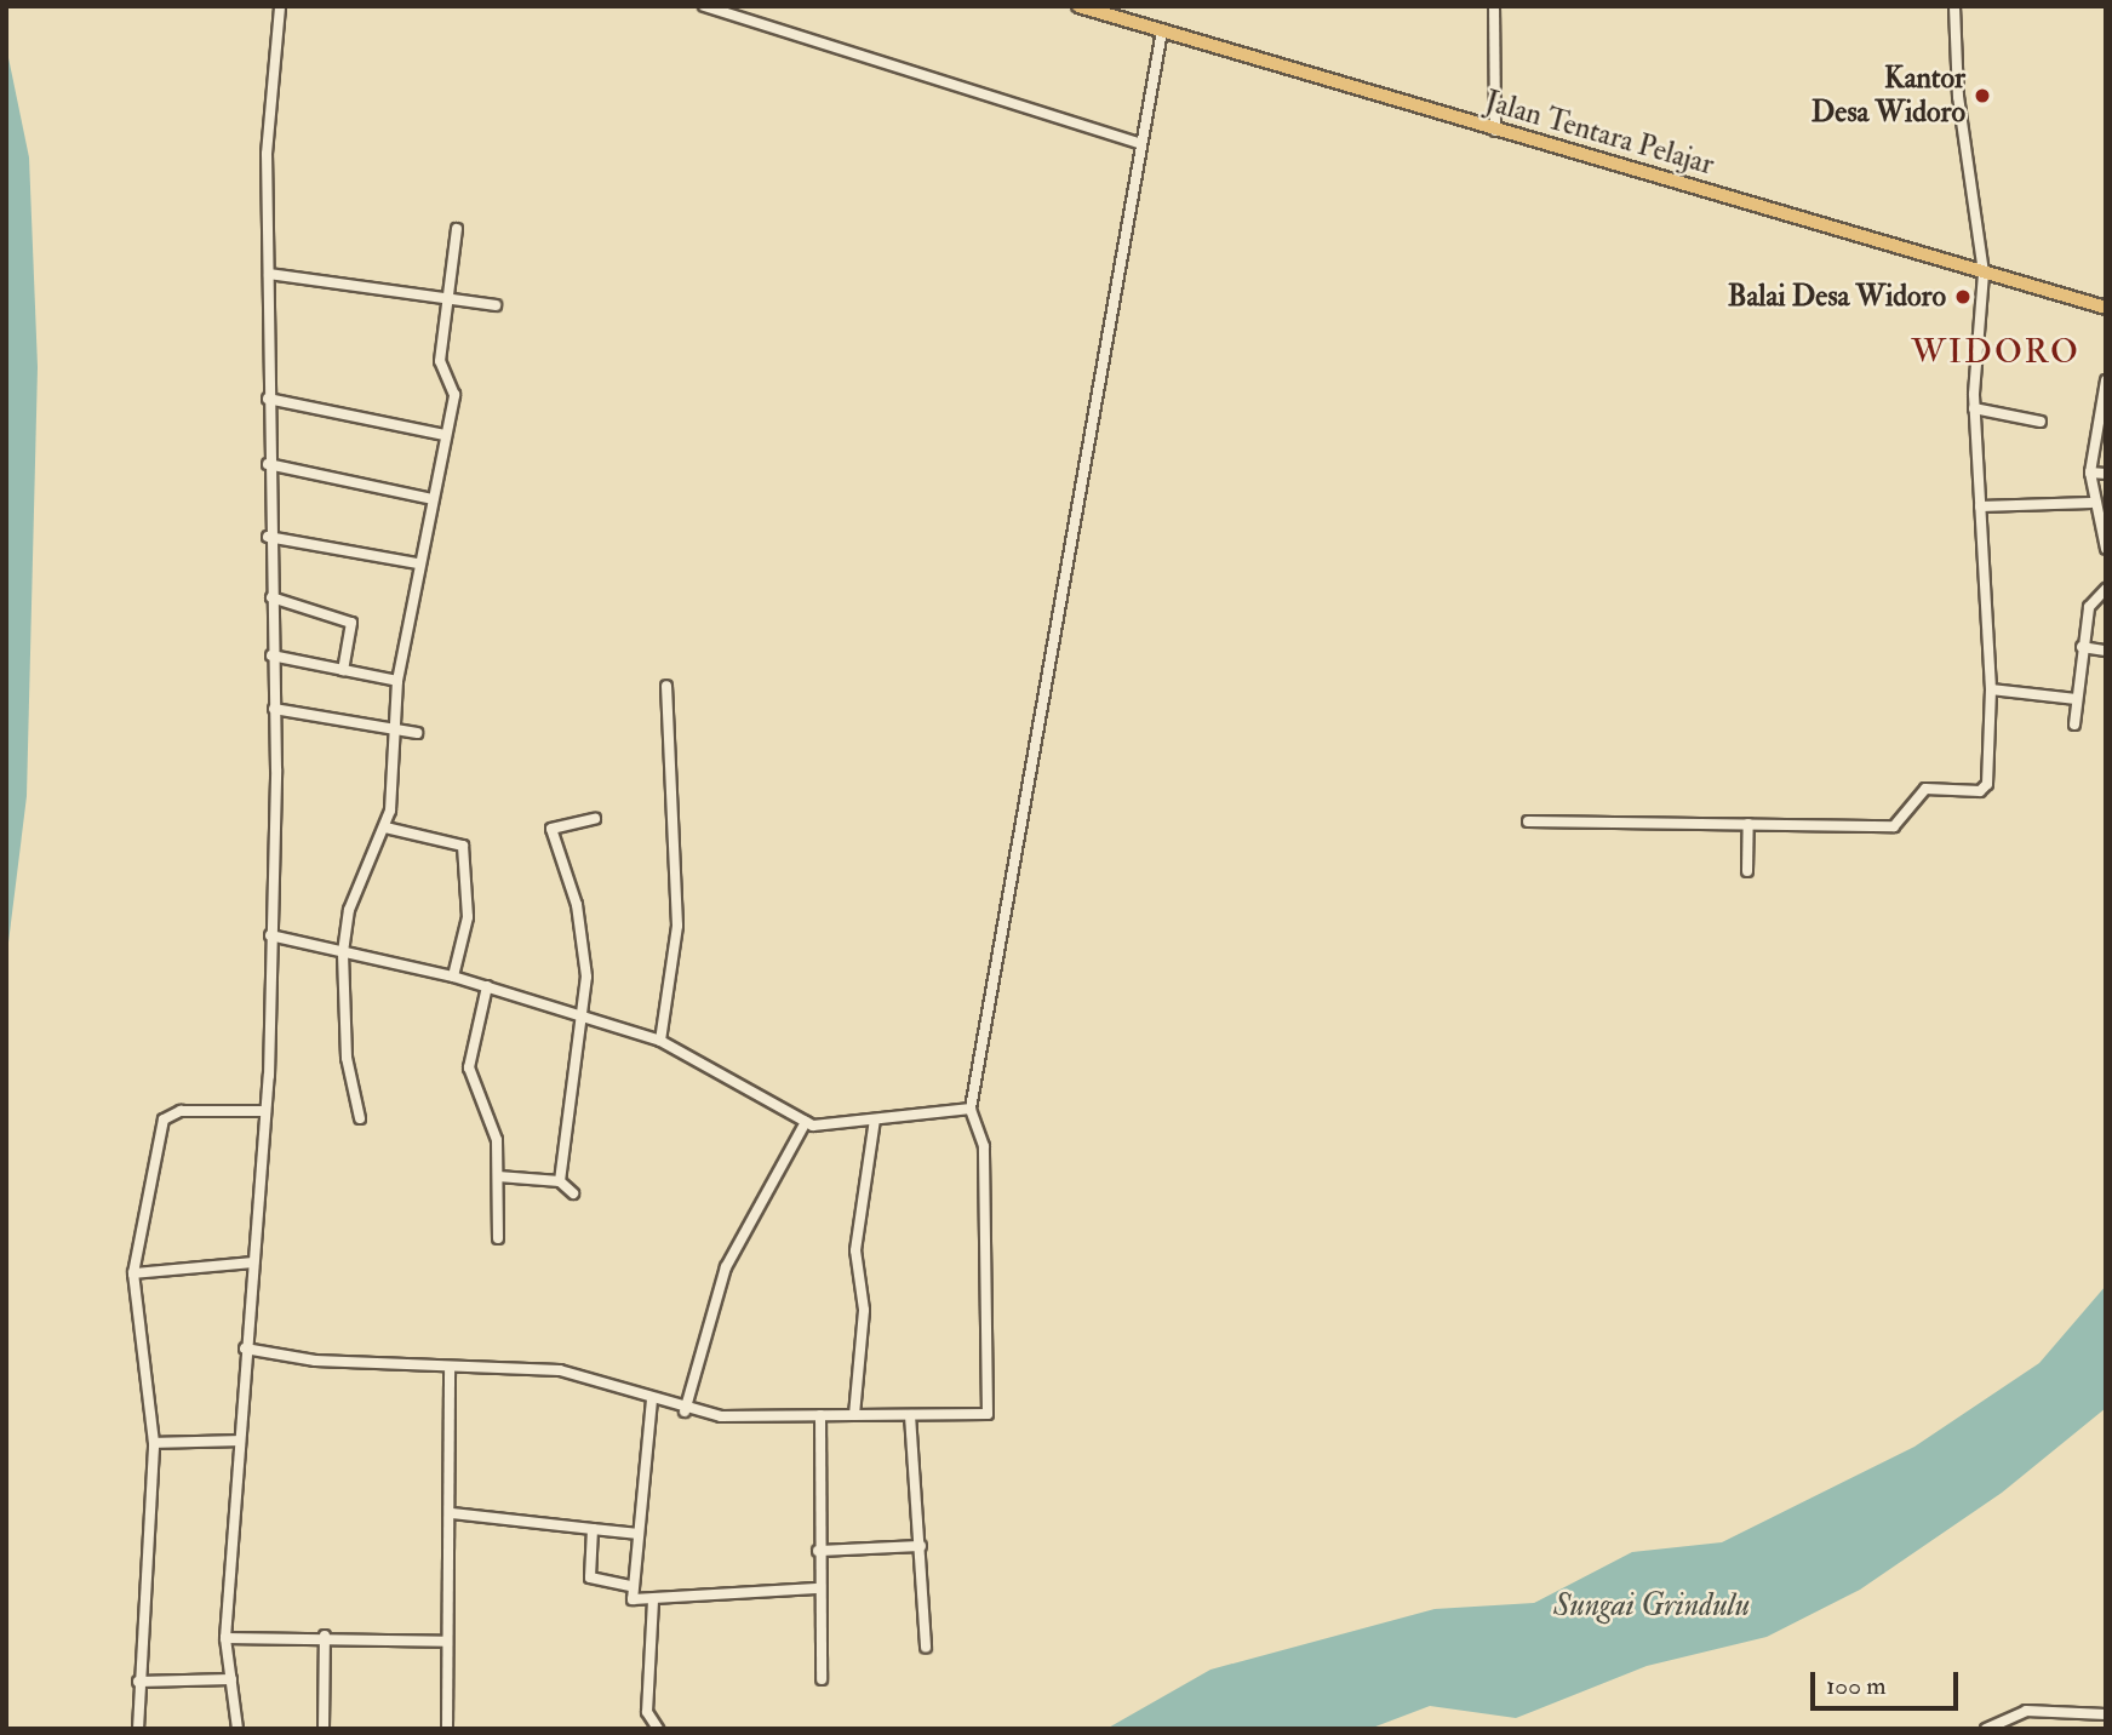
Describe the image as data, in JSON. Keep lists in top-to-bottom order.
{
  "streets": {
    "main road": ["Jalan Tentara Pelajar"]
  },
  "districts": ["WIDORO"],
  "water": ["Sungai Grindulu"],
  "places": ["Kantor Desa Widoro", "Balai Desa Widoro"],
  "scale_bar": "100 m"
}
